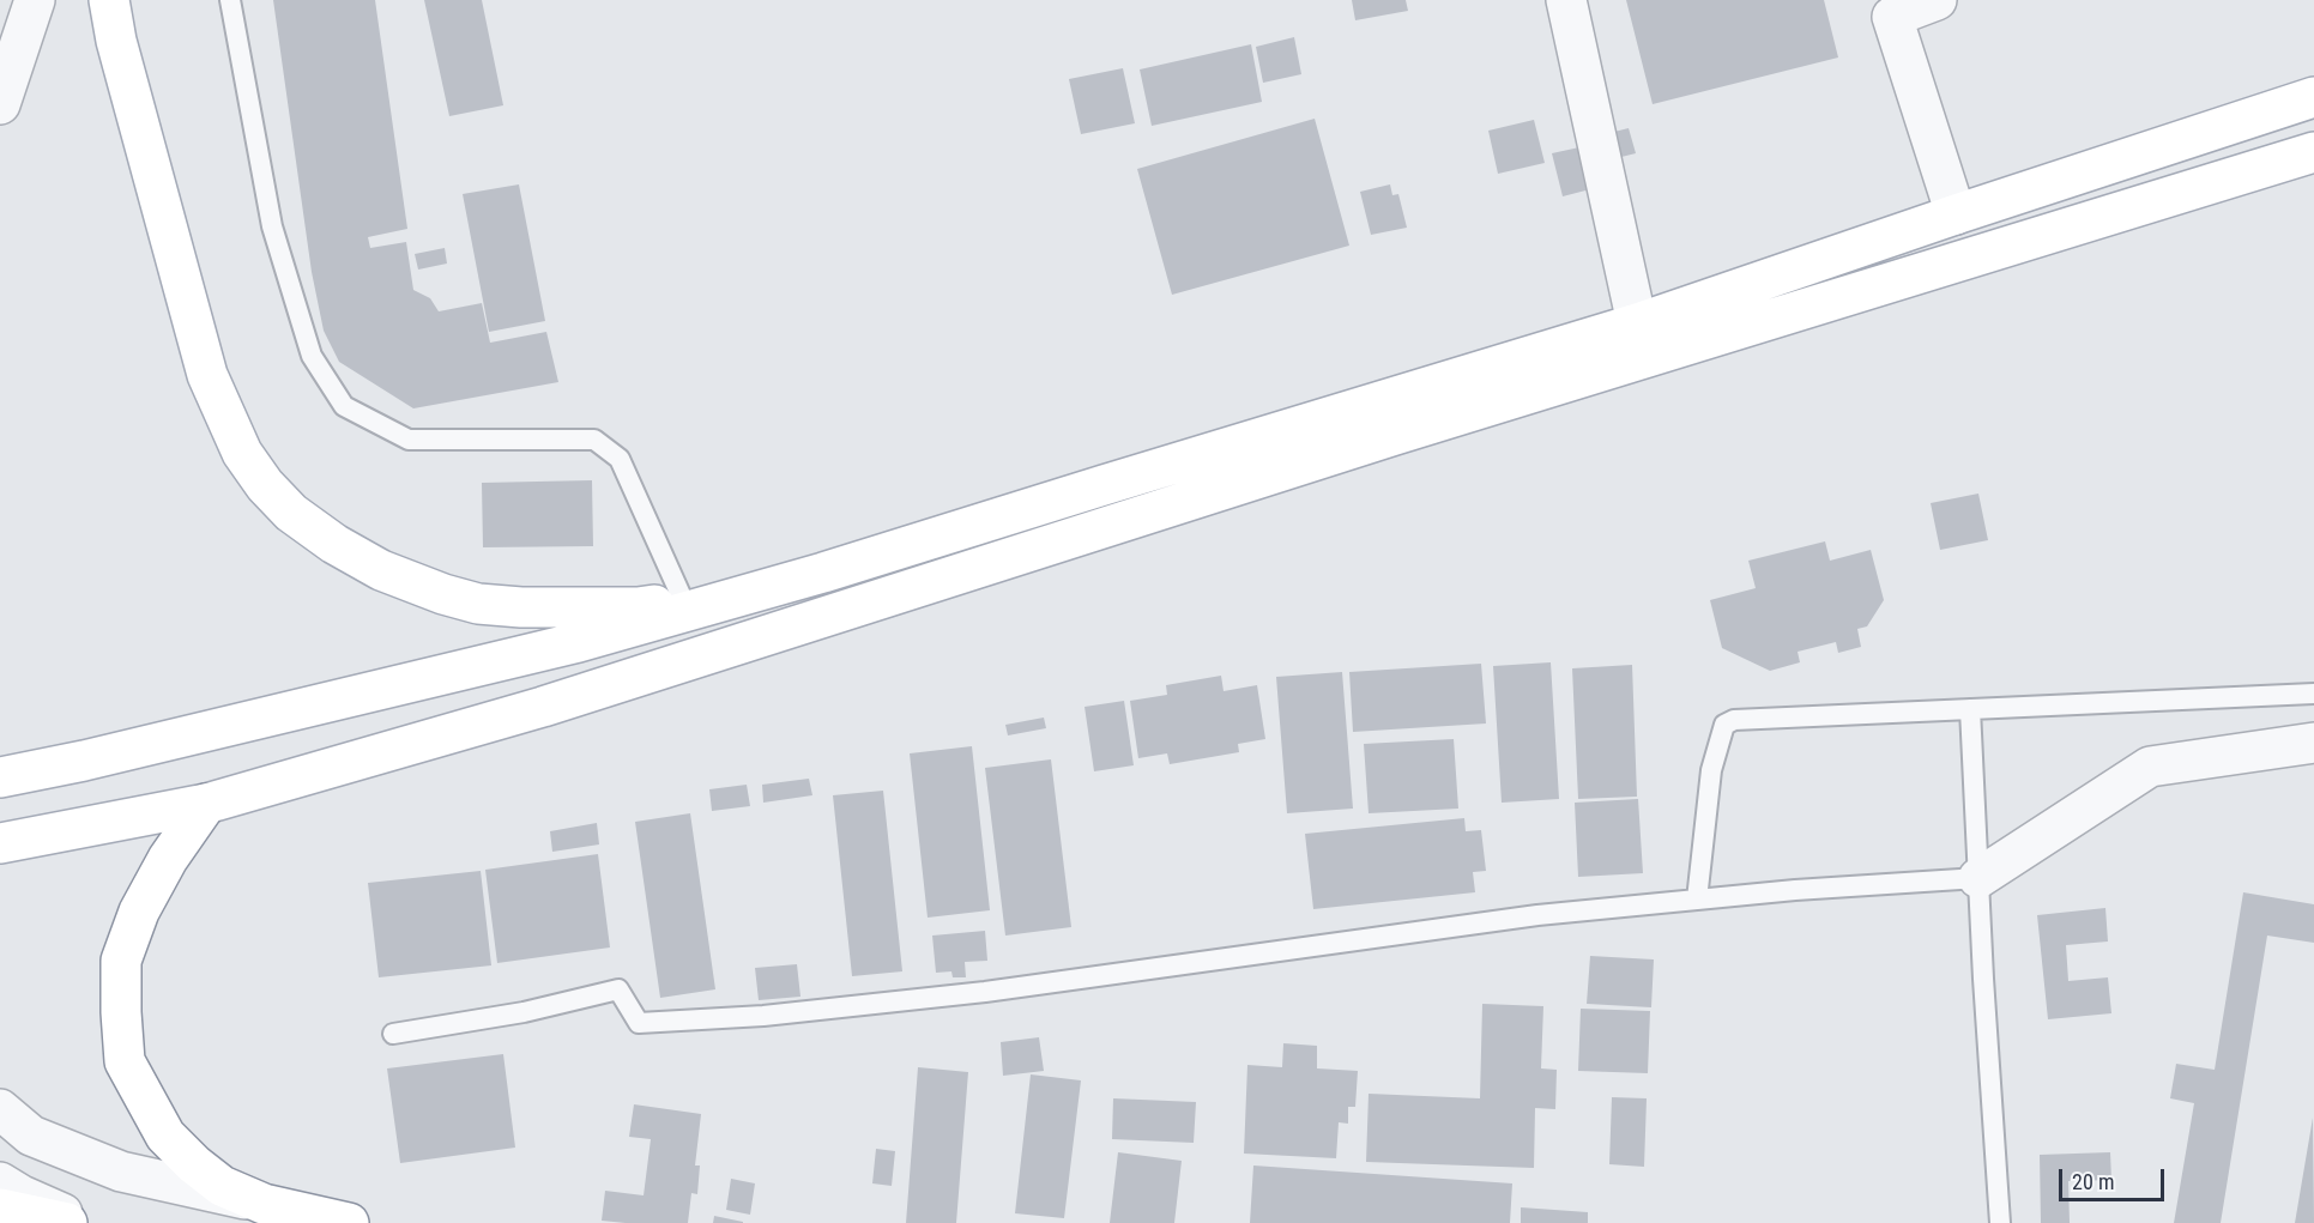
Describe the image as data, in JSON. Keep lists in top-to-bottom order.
{
  "scale_bar": "20 m"
}
